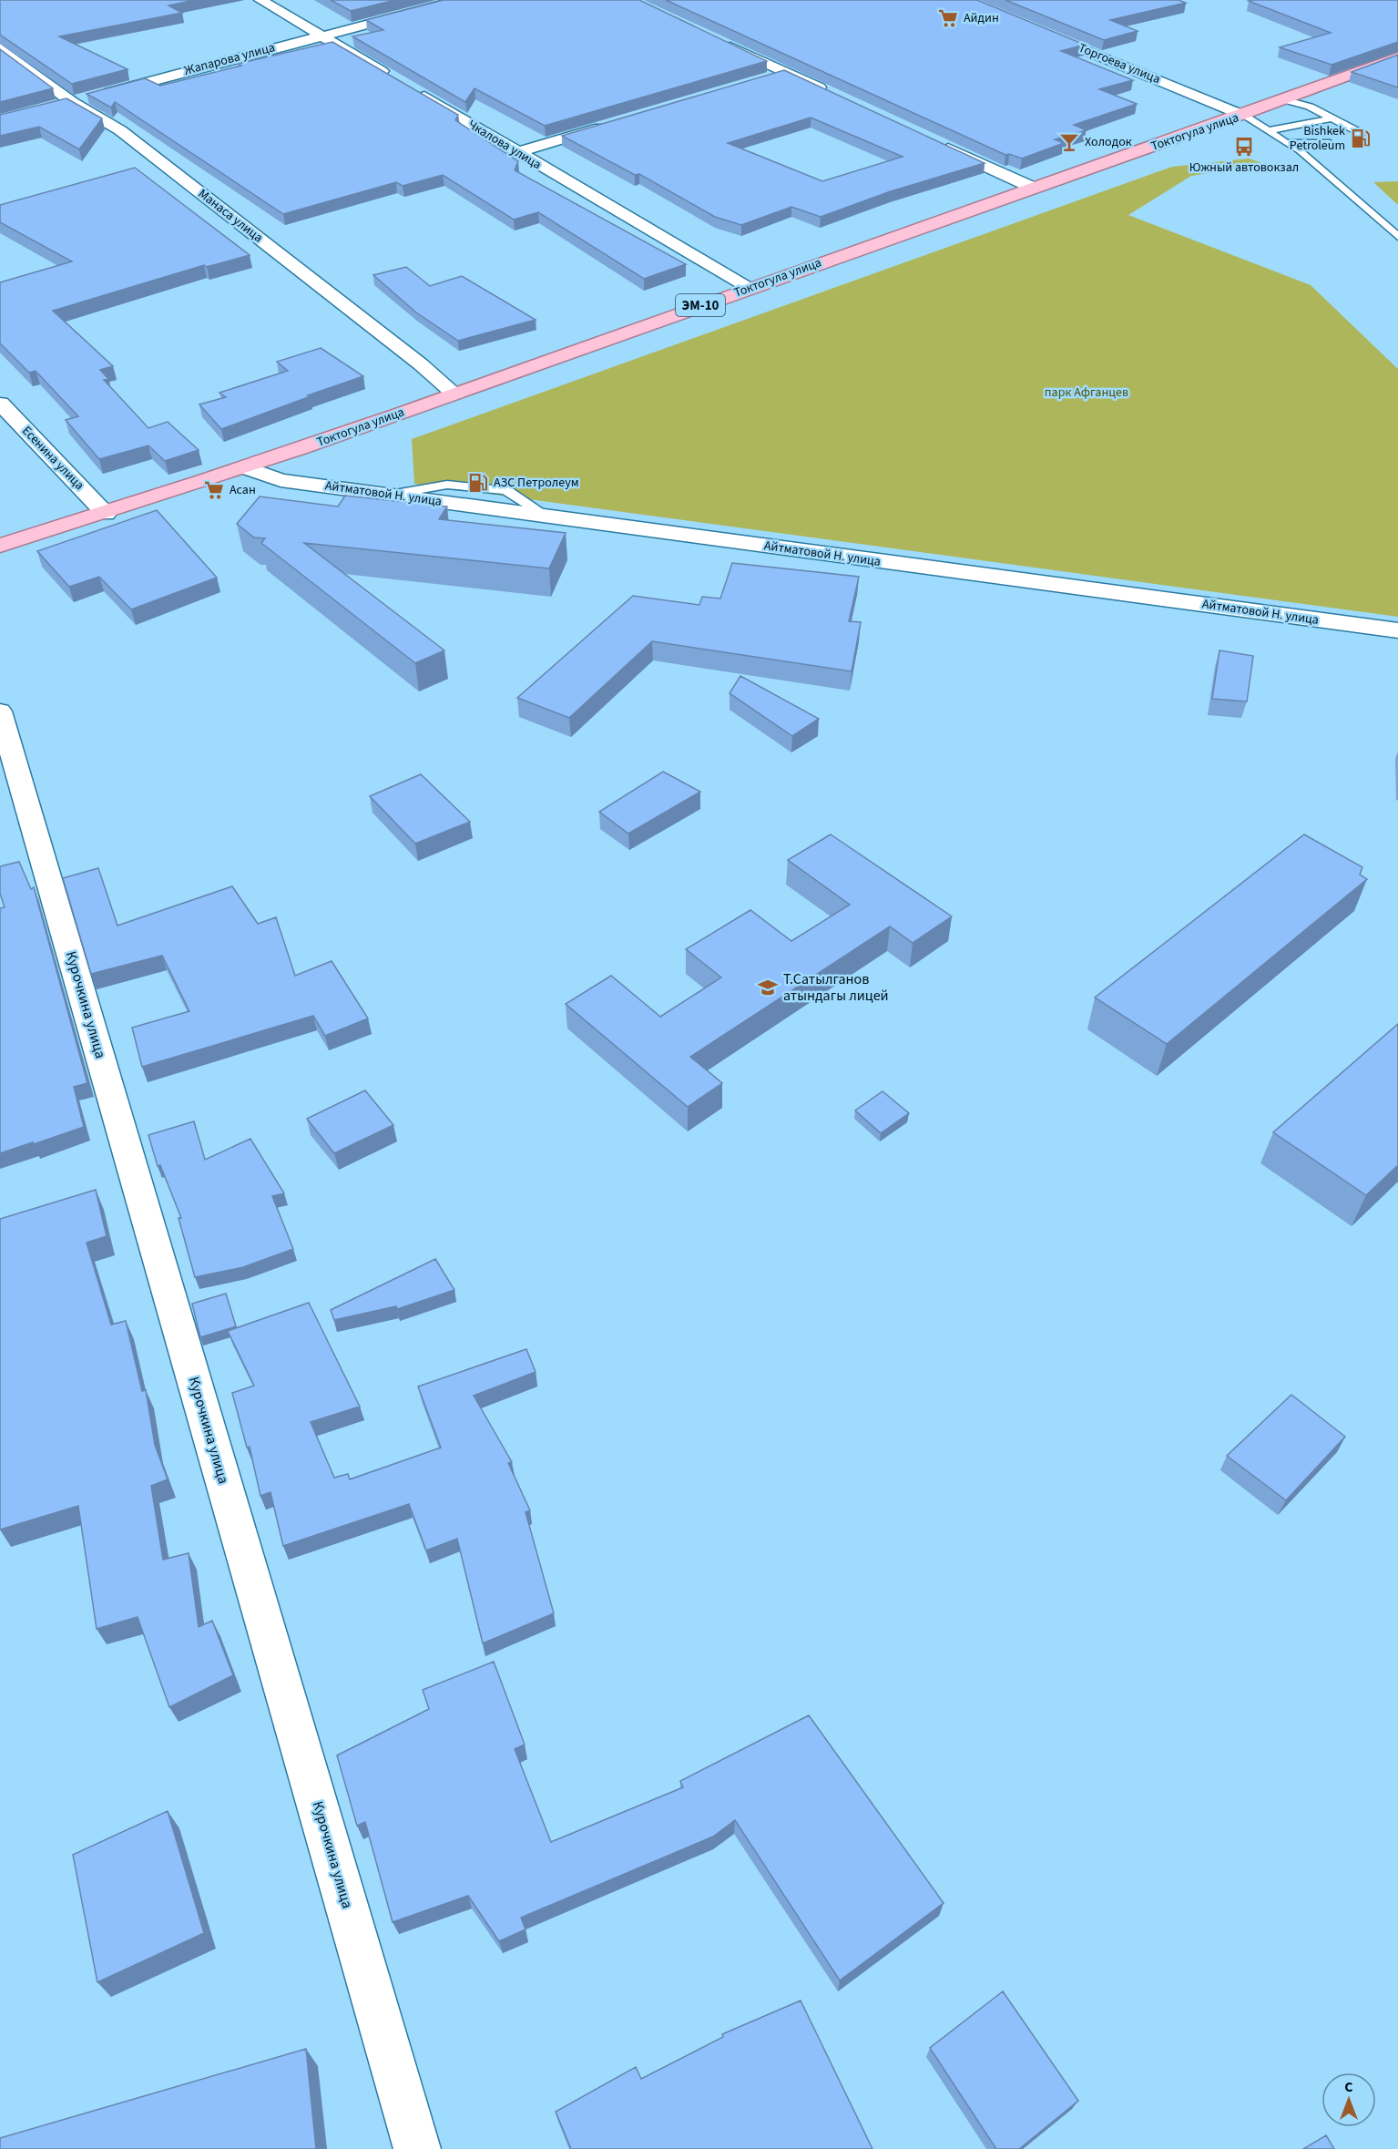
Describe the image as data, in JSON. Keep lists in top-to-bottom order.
{
  "streets": {
    "highway": ["Токтогула улица", "ЭМ-10"],
    "street": [
      "Жапарова улица",
      "Торгоева улица",
      "Чкалова улица",
      "Манаса улица",
      "Есенина улица",
      "Айтматовой Н. улица",
      "Курочкина улица"
    ]
  },
  "crossings": [
    ["Жапарова улица", "Манаса улица"],
    ["Торгоева улица", "Токтогула улица"],
    ["Токтогула улица", "Чкалова улица"],
    ["Токтогула улица", "Манаса улица"],
    ["Токтогула улица", "Есенина улица"],
    ["Токтогула улица", "Айтматовой Н. улица"]
  ],
  "parks": ["парк Афганцев"],
  "places": {
    "supermarket": ["Айдин", "Асан"],
    "fuel station": ["Bishkek Petroleum", "АЗС Петролеум"],
    "bar": ["Холодок"],
    "bus stop": ["Южный автовокзал"],
    "school or university": ["Т.Сатылганов атындагы лицей"]
  },
  "north": "top"
}
